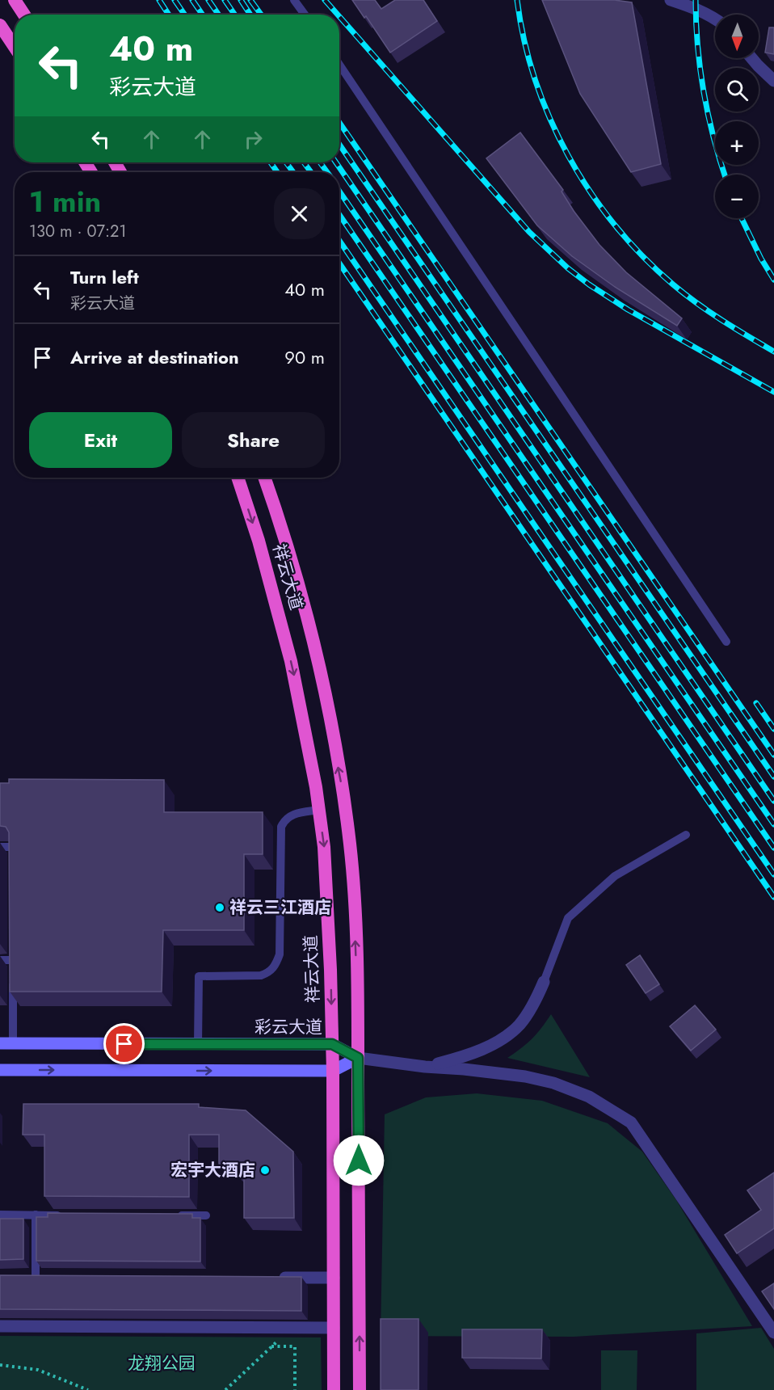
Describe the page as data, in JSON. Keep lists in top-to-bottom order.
{
  "streets": {
    "highway": ["祥云大道"],
    "main road": ["彩云大道"]
  },
  "crossings": [
    ["祥云大道", "彩云大道"]
  ],
  "parks": ["龙翔公园"],
  "places": ["祥云三江酒店", "宏宇大酒店"],
  "north": "bottom",
  "page": {
    "map_buttons": ["+", "−"],
    "turn": ["40 m", "彩云大道"],
    "heading": ["1 min", "130 m · 07:21"],
    "list": [
      {
        "name": "Turn left",
        "note": "彩云大道",
        "value": "40 m"
      },
      {
        "name": "Arrive at destination",
        "value": "90 m"
      }
    ],
    "buttons": ["Exit", "Share"]
  }
}
